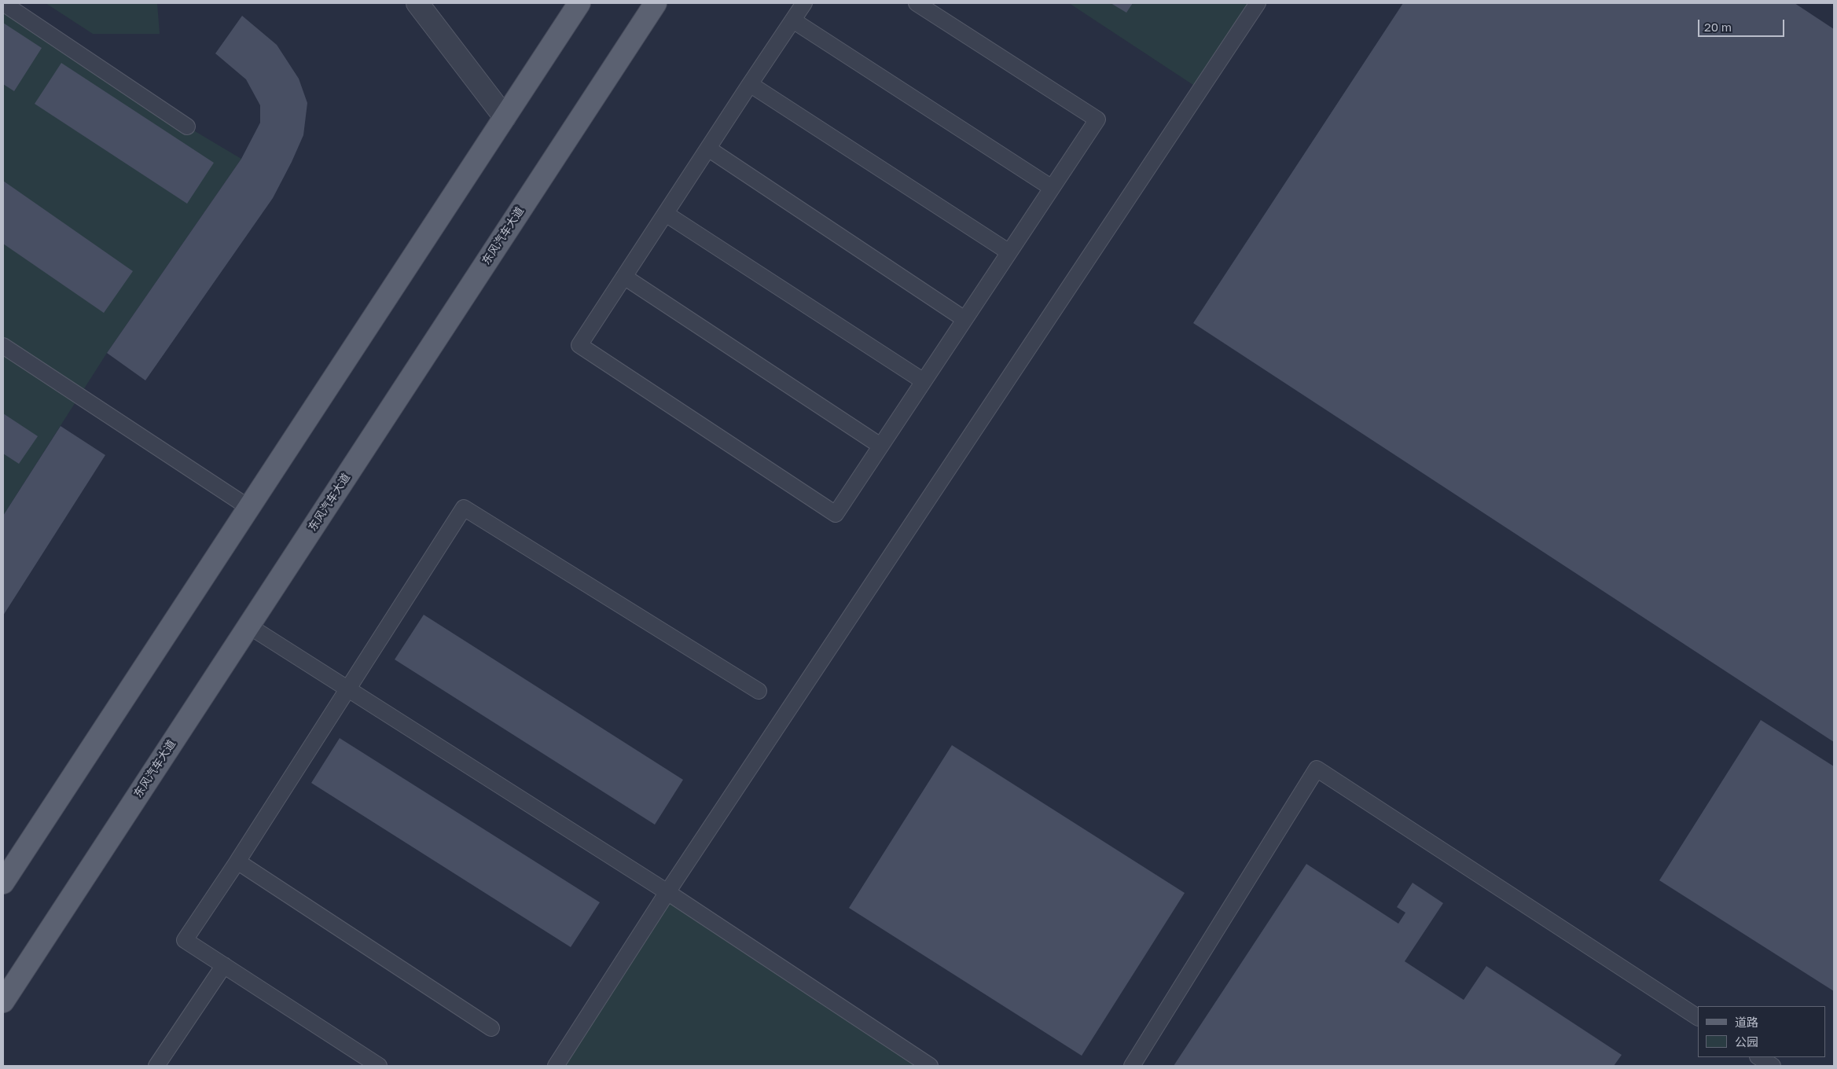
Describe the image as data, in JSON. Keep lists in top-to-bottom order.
{
  "streets": {
    "main road": ["东风汽车大道"]
  },
  "legend": ["道路", "公园"],
  "scale_bar": "20 m"
}
